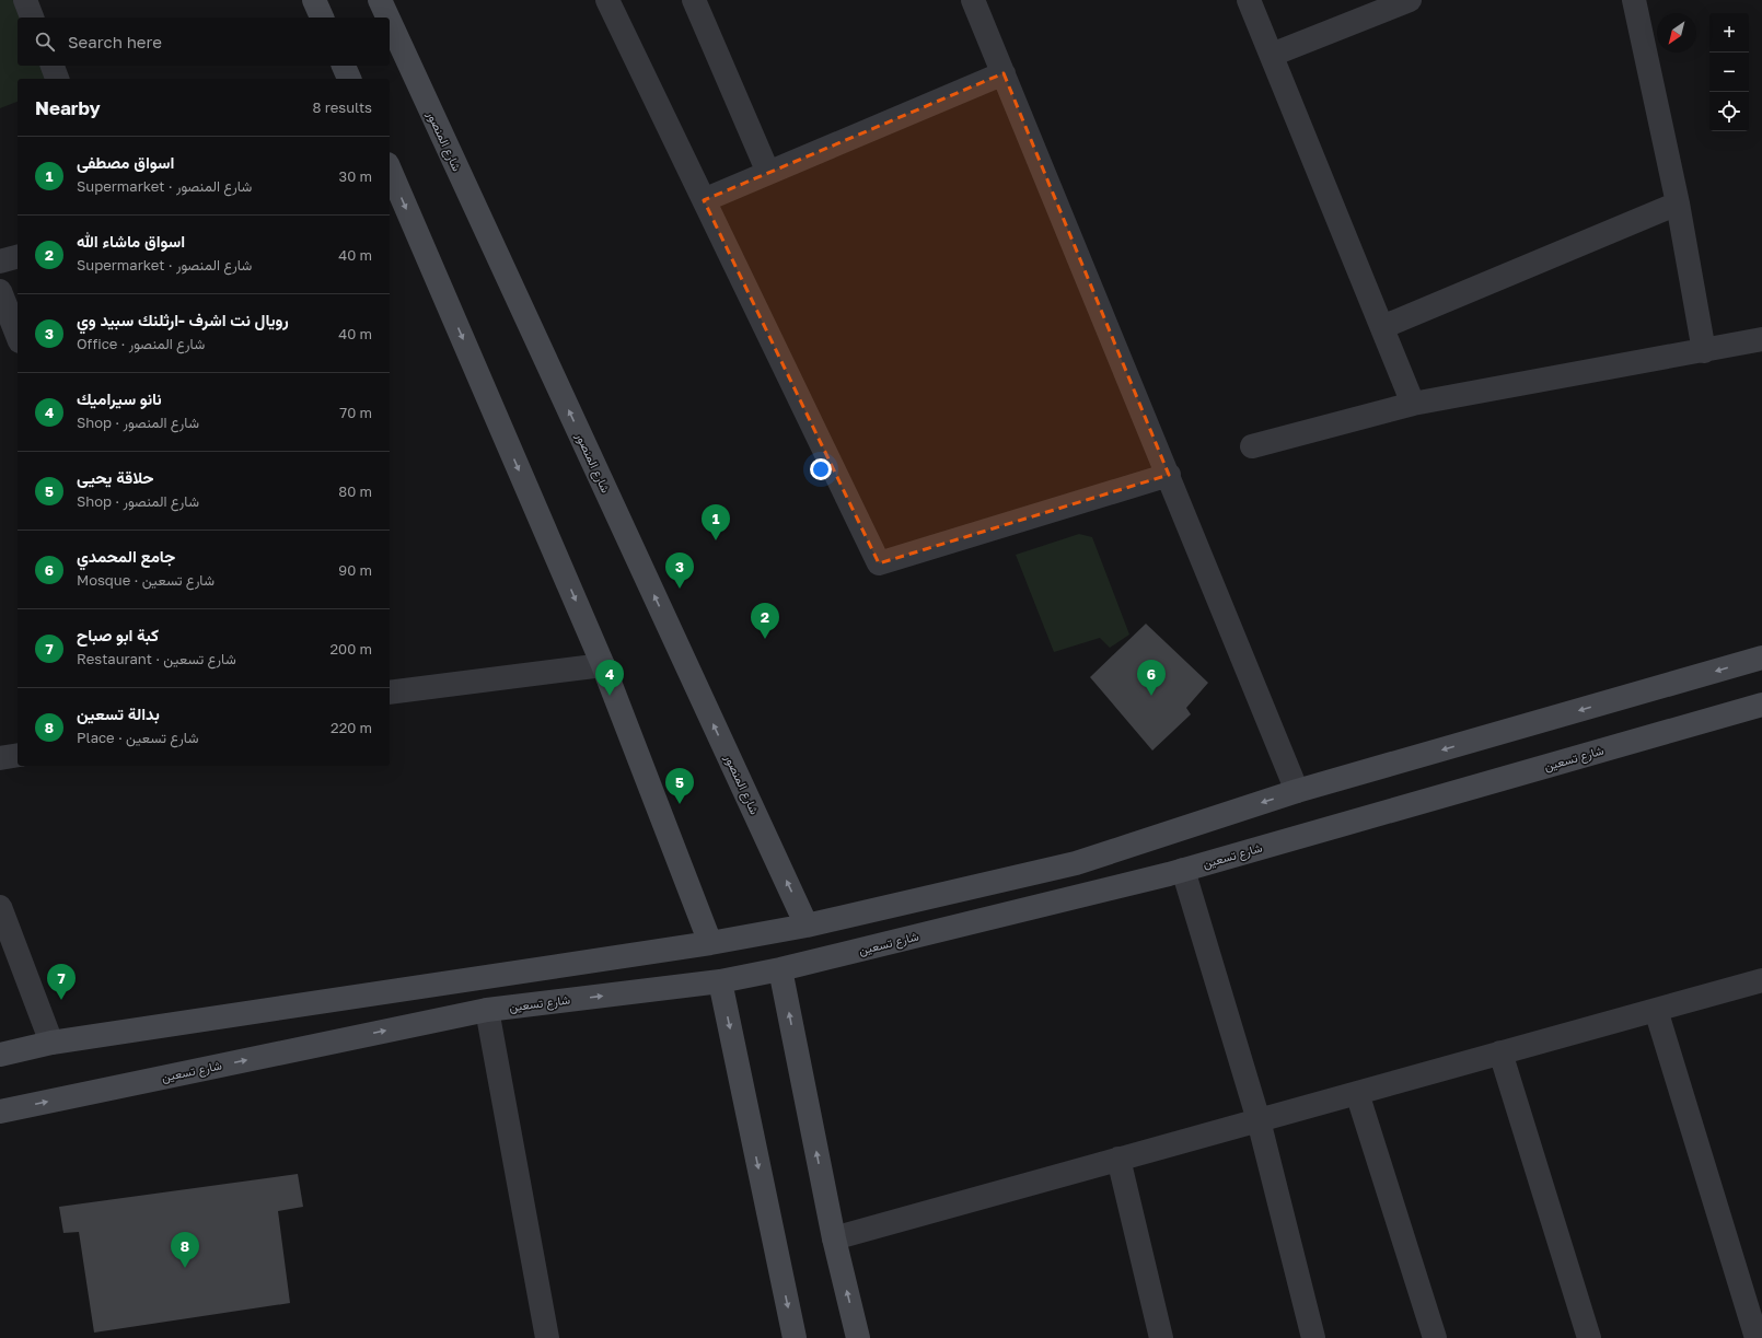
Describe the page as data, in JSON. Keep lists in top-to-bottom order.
{
  "streets": {
    "main road": ["شارع المنصور", "شارع تسعين"]
  },
  "north": "bottom left",
  "page": {
    "map_buttons": ["+", "−"],
    "search": "Search here",
    "heading": ["Nearby", "8 results"],
    "list": [
      {
        "mark": "1",
        "name": "اسواق مصطفى",
        "note": "Supermarket · شارع المنصور",
        "value": "30 m"
      },
      {
        "mark": "2",
        "name": "اسواق ماشاء الله",
        "note": "Supermarket · شارع المنصور",
        "value": "40 m"
      },
      {
        "mark": "3",
        "name": "رويال نت اشرف -ارثلنك سبيد وي",
        "note": "Office · شارع المنصور",
        "value": "40 m"
      },
      {
        "mark": "4",
        "name": "نانو سيراميك",
        "note": "Shop · شارع المنصور",
        "value": "70 m"
      },
      {
        "mark": "5",
        "name": "حلاقة يحيى",
        "note": "Shop · شارع المنصور",
        "value": "80 m"
      },
      {
        "mark": "6",
        "name": "جامع المحمدي",
        "note": "Mosque · شارع تسعين",
        "value": "90 m"
      },
      {
        "mark": "7",
        "name": "كبة ابو صباح",
        "note": "Restaurant · شارع تسعين",
        "value": "200 m"
      },
      {
        "mark": "8",
        "name": "بدالة تسعين",
        "note": "Place · شارع تسعين",
        "value": "220 m"
      }
    ],
    "pins": [
      "1",
      "3",
      "2",
      "4",
      "6",
      "5",
      "7",
      "8"
    ]
  }
}
